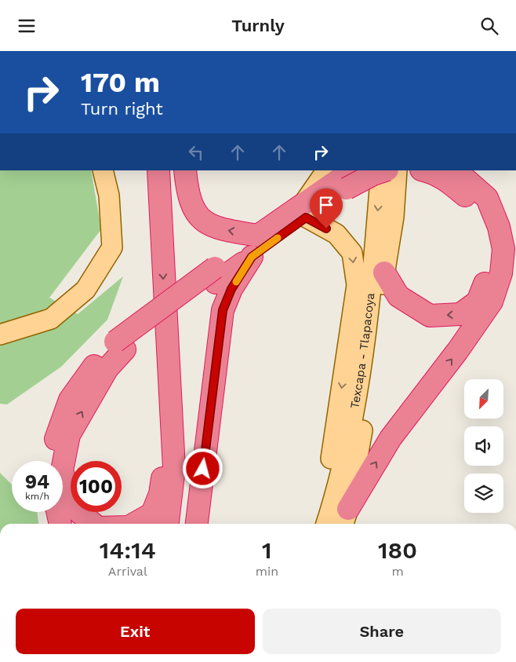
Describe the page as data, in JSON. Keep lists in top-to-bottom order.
{
  "streets": {
    "main road": ["Texcapa - Tlapacoya"]
  },
  "north": "bottom left",
  "page": {
    "header": "Turnly",
    "turn": ["170 m", "Turn right"],
    "speed": "94 km/h",
    "limit": "100",
    "eta": [
      "14:14",
      "Arrival",
      "1",
      "min",
      "180",
      "m"
    ],
    "buttons": ["Exit", "Share"]
  }
}
